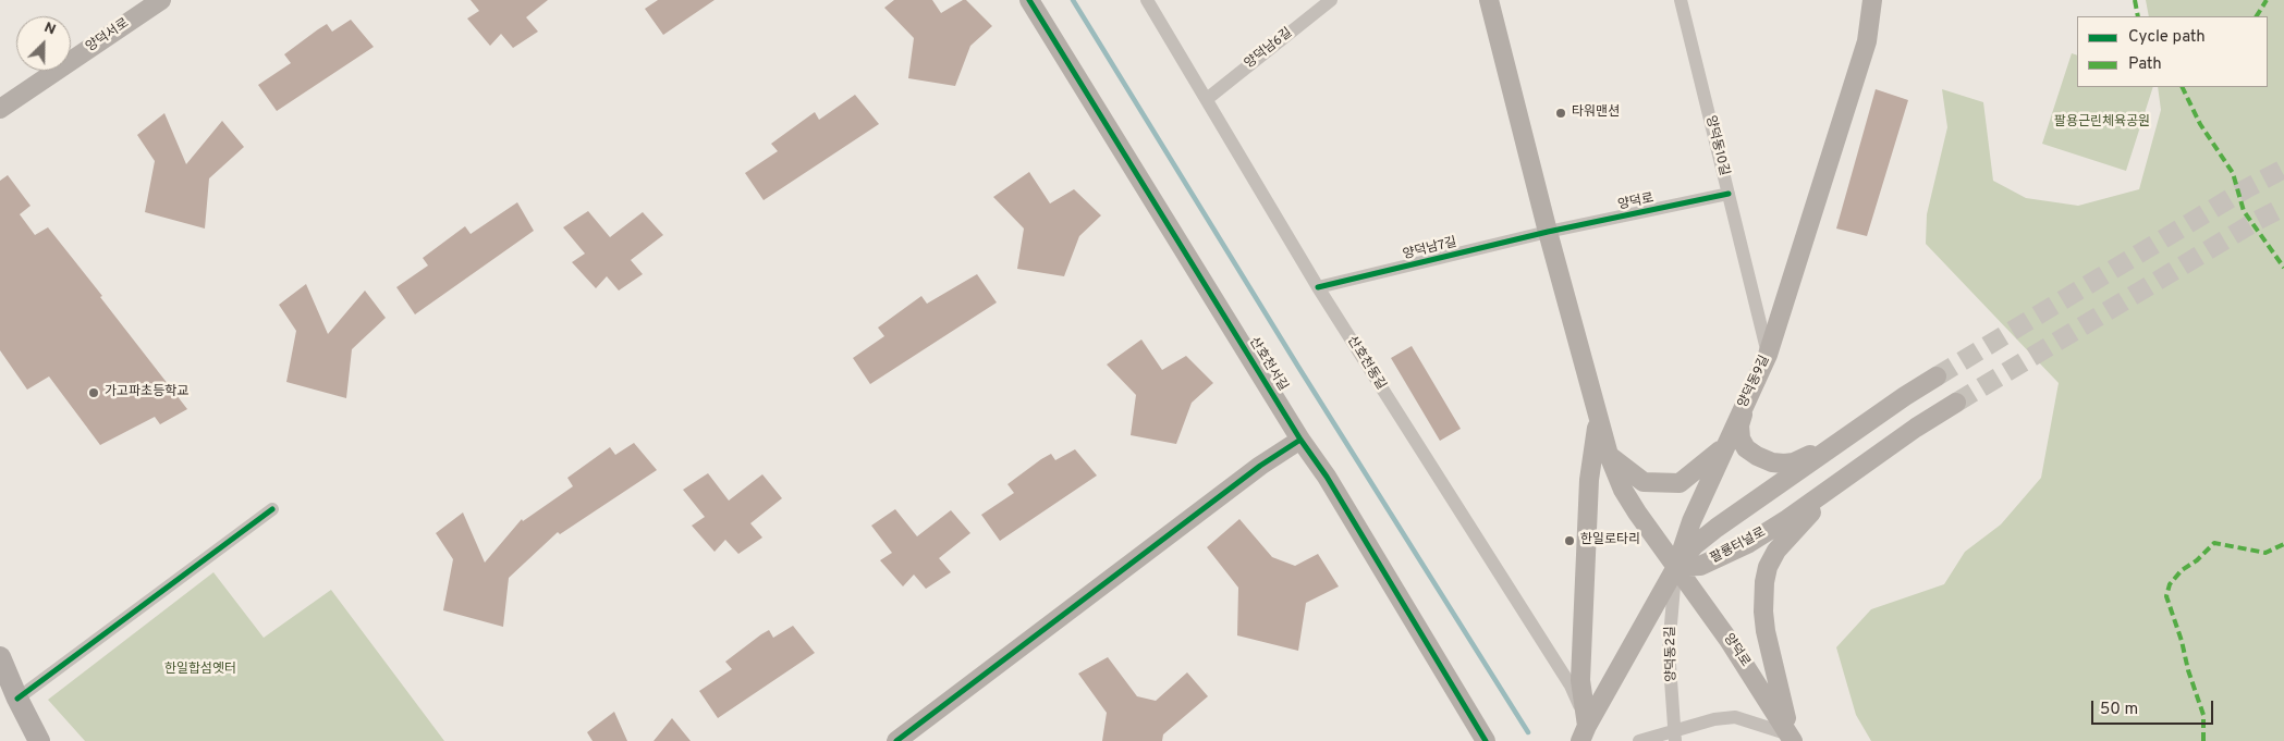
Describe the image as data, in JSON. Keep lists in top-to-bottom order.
{
  "streets": {
    "main road": [
      "양덕서로",
      "양덕로",
      "산호천서길",
      "양덕동9길",
      "팔룡터널로"
    ],
    "street": [
      "양덕남6길",
      "양덕동10길",
      "양덕남7길",
      "산호천동길",
      "양덕동2길"
    ]
  },
  "crossings": [
    ["양덕남6길", "산호천동길"],
    ["양덕동10길", "양덕로"],
    ["양덕동10길", "양덕동9길"],
    ["양덕로", "양덕남7길"],
    ["양덕로", "양덕동9길"],
    ["양덕로", "팔룡터널로"],
    ["양덕로", "양덕동2길"],
    ["양덕남7길", "산호천동길"],
    ["산호천동길", "양덕동9길"],
    ["양덕동9길", "팔룡터널로"],
    ["양덕동9길", "양덕동2길"],
    ["팔룡터널로", "양덕동2길"]
  ],
  "parks": ["팔용근린체육공원", "한일합섬옛터"],
  "places": ["타워맨션", "가고파초등학교", "한일로타리"],
  "legend": ["Cycle path", "Path"],
  "scale_bar": "50 m",
  "north": "top right"
}
